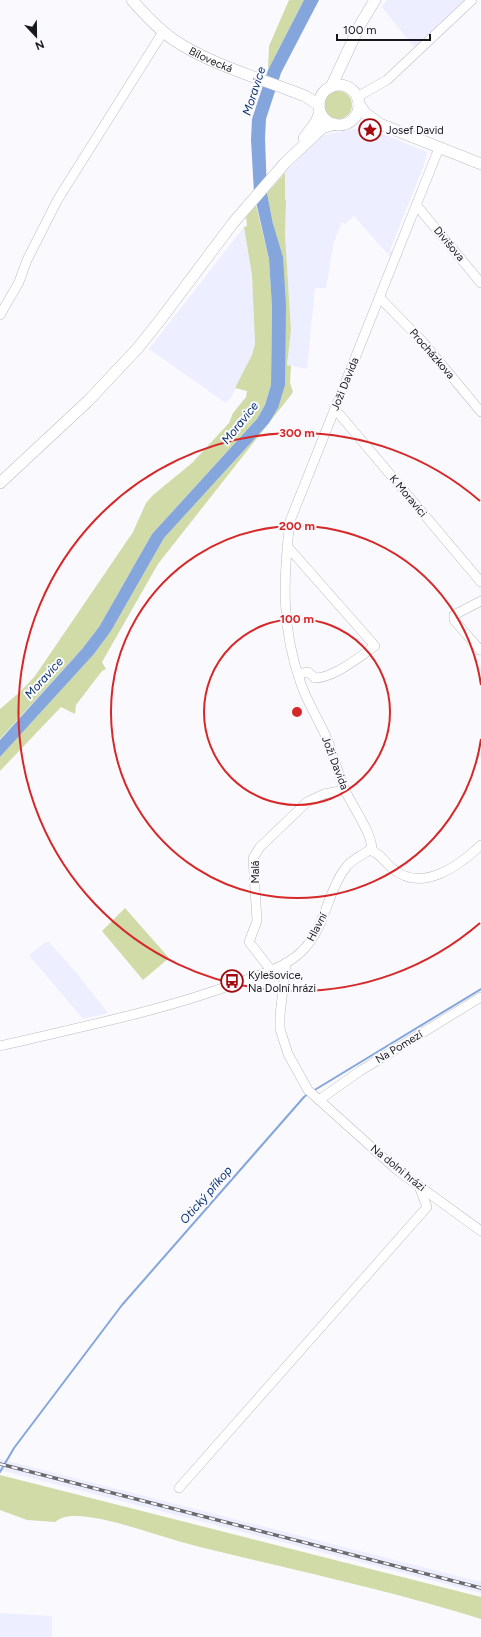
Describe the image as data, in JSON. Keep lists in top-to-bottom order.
{
  "streets": {
    "main road": ["Bílovecká"],
    "street": [
      "Divišova",
      "Procházkova",
      "Joži Davida",
      "K Moravici",
      "Malá",
      "Hlavní",
      "Na Pomezí",
      "Na dolni hrázi"
    ]
  },
  "crossings": [
    ["Divišova", "Joži Davida"],
    ["Procházkova", "Joži Davida"],
    ["Joži Davida", "K Moravici"],
    ["Joži Davida", "Malá"],
    ["Joži Davida", "Hlavní"],
    ["Malá", "Hlavní"],
    ["Hlavní", "Na dolni hrázi"],
    ["Na Pomezí", "Na dolni hrázi"]
  ],
  "water": ["Moravice", "Otický příkop"],
  "places": {
    "place": ["Josef David"],
    "bus stop": ["Kylešovice, Na Dolní hrázi"]
  },
  "scale_bar": "100 m",
  "north": "bottom",
  "rings": ["300 m", "200 m", "100 m"]
}
